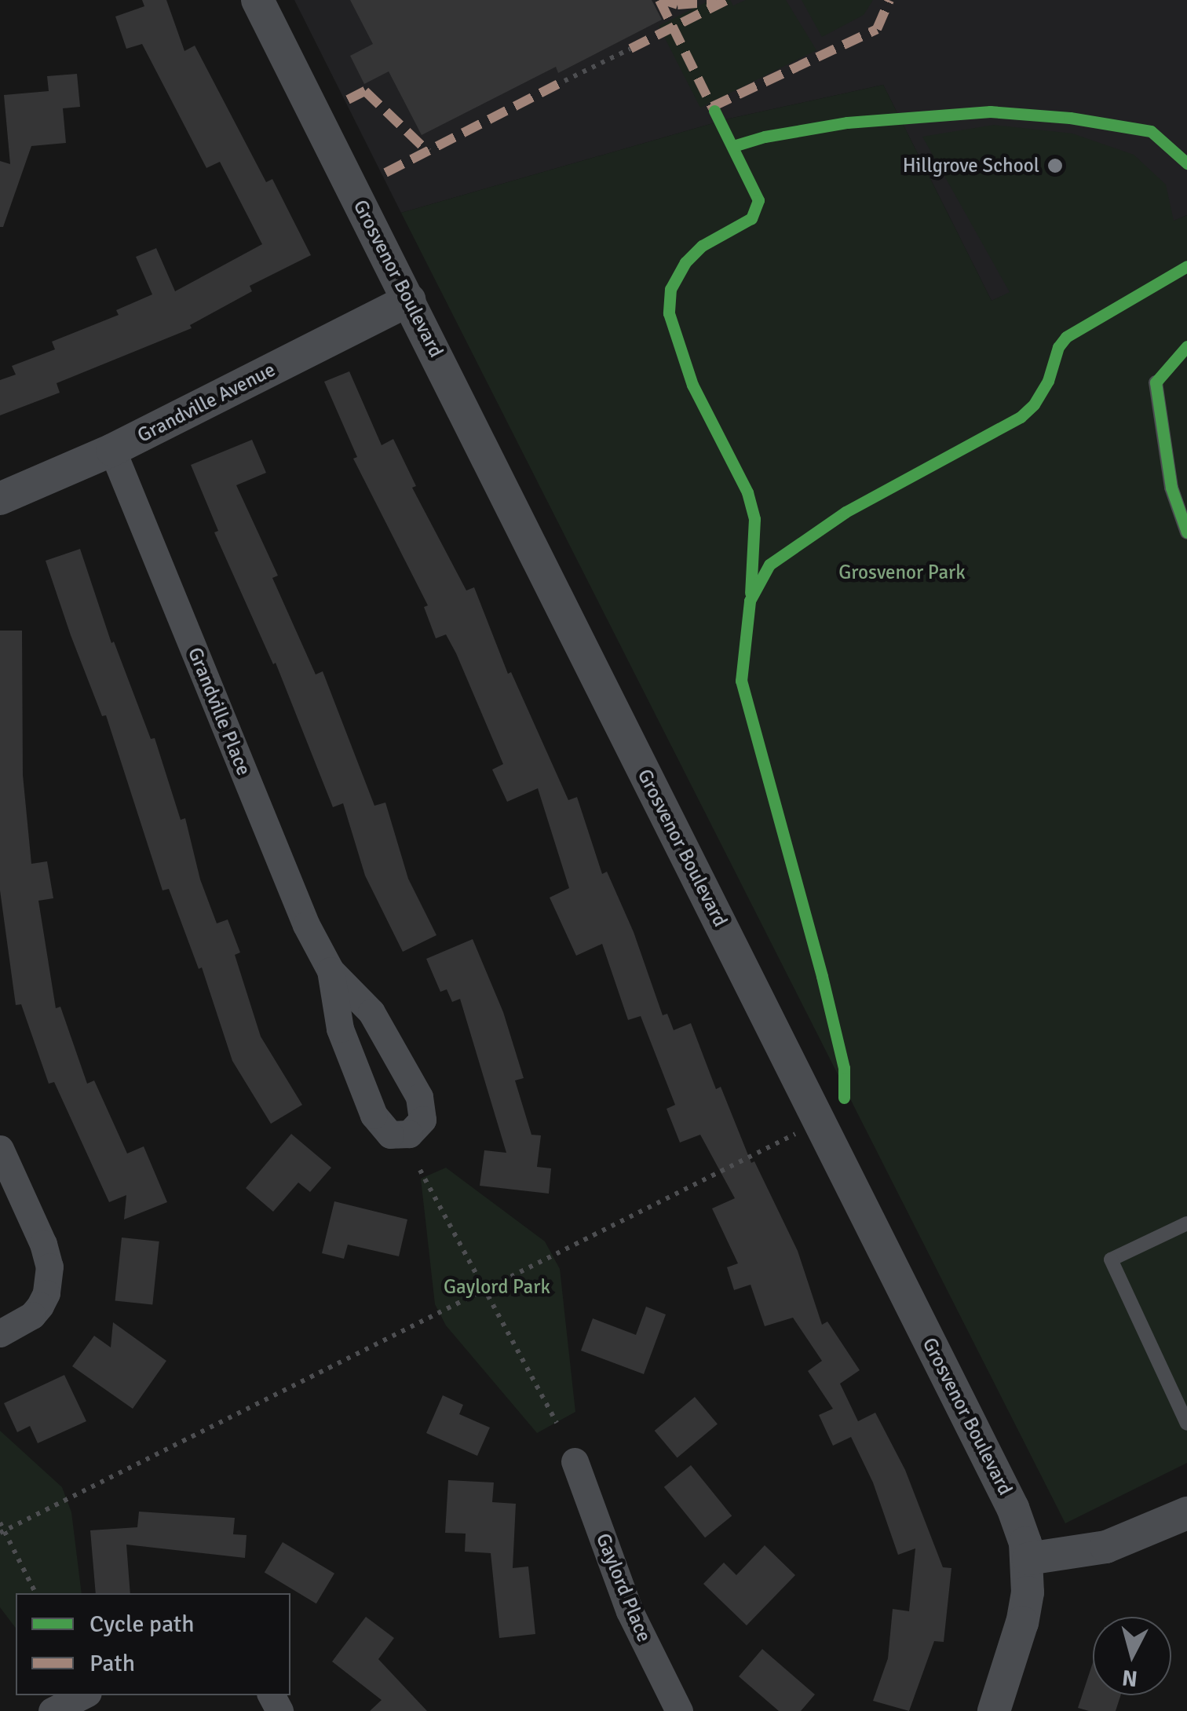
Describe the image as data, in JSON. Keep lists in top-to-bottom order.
{
  "streets": {
    "street": [
      "Grosvenor Boulevard",
      "Grandville Avenue",
      "Grandville Place",
      "Gaylord Place"
    ]
  },
  "crossings": [
    ["Grosvenor Boulevard", "Grandville Avenue"],
    ["Grandville Avenue", "Grandville Place"]
  ],
  "parks": ["Grosvenor Park", "Gaylord Park"],
  "places": ["Hillgrove School"],
  "legend": ["Cycle path", "Path"],
  "north": "bottom"
}
